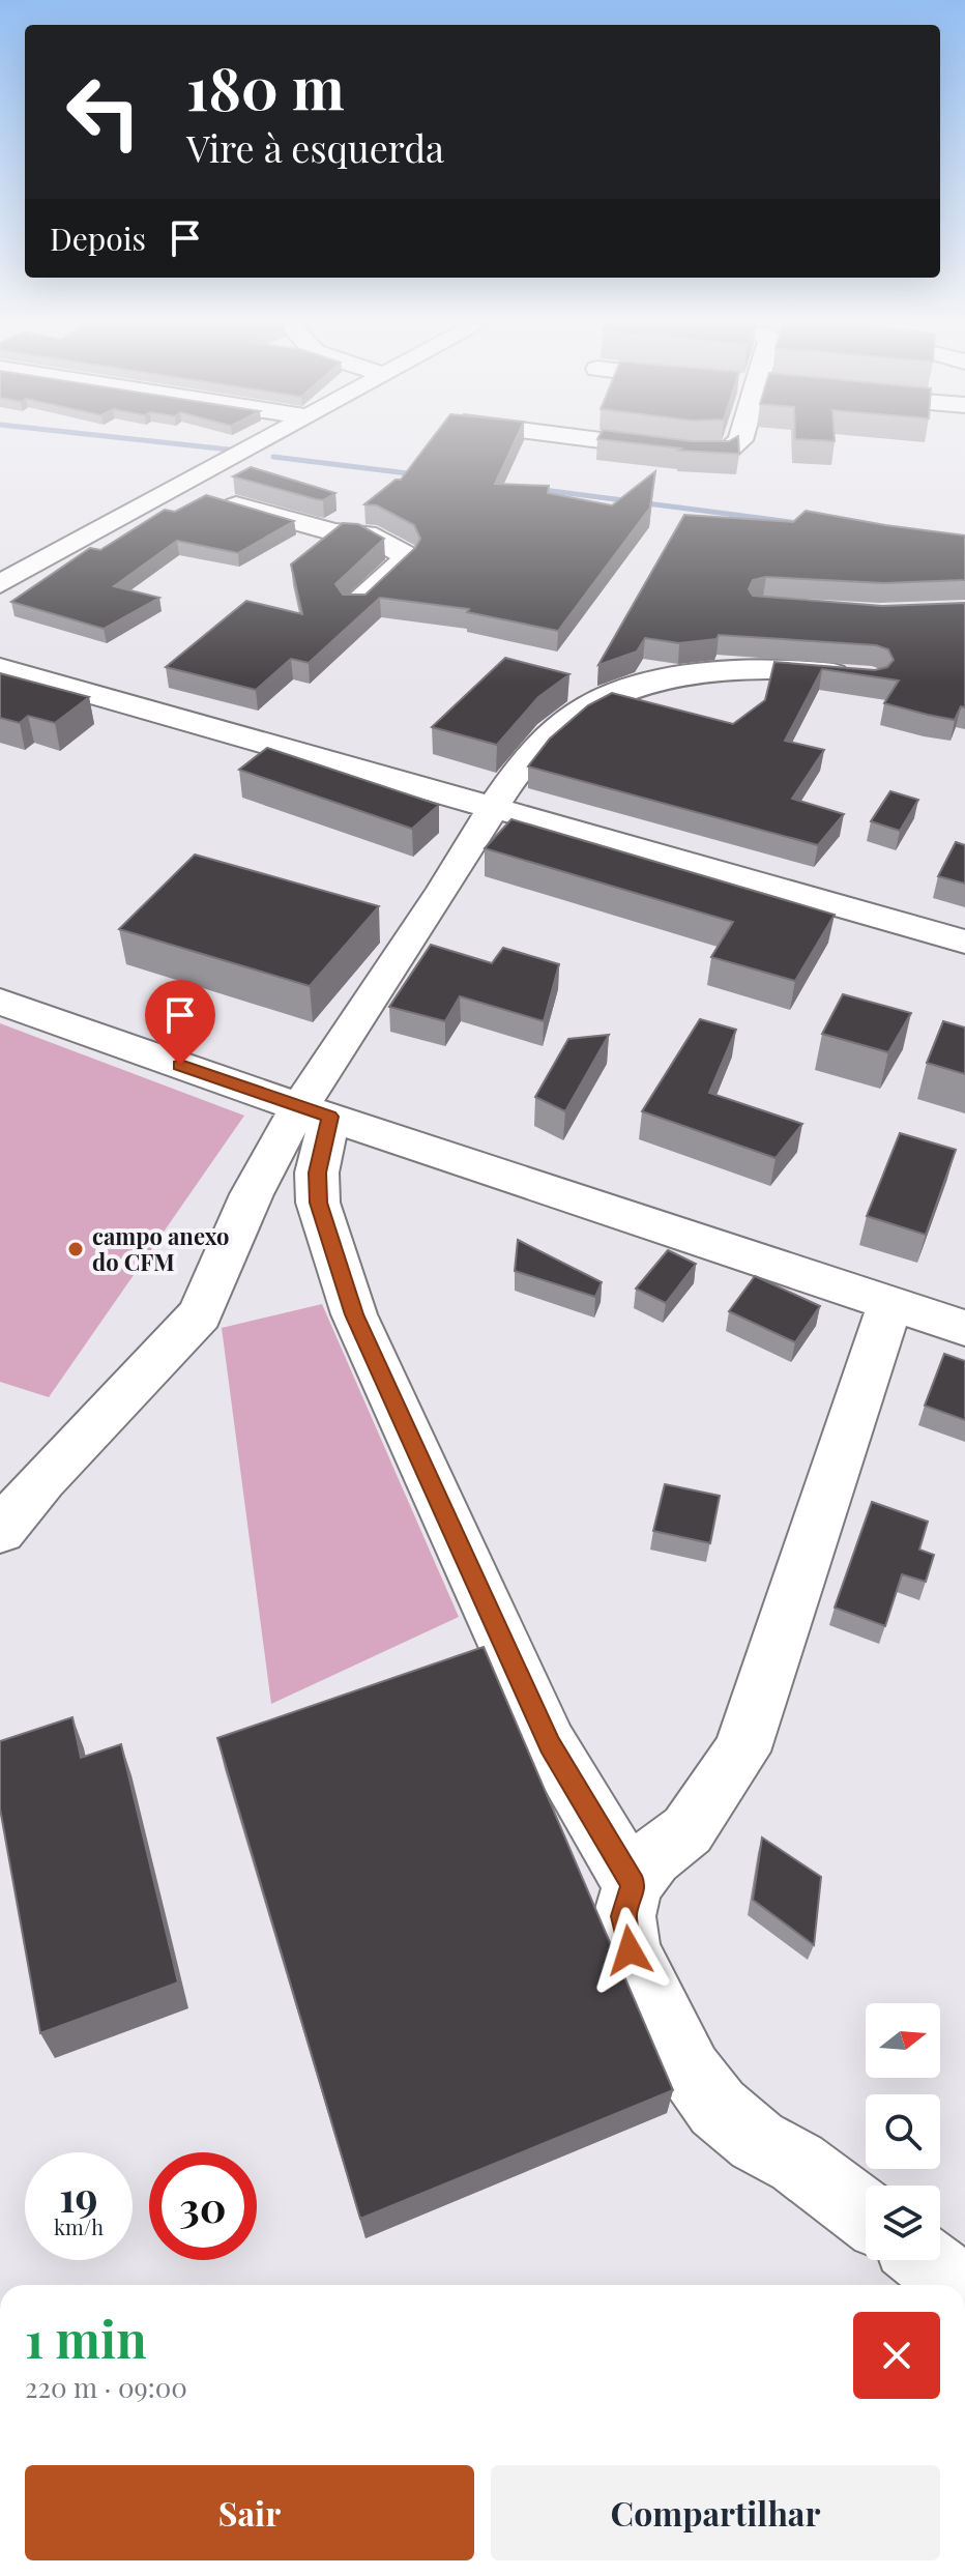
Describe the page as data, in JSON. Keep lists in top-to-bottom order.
{
  "places": ["campo anexo do CFM"],
  "north": "right",
  "page": {
    "turn": ["180 m", "Vire à esquerda"],
    "then": "Depois",
    "speed": "19 km/h",
    "limit": "30",
    "heading": ["1 min", "220 m · 09:00"],
    "buttons": ["Sair", "Compartilhar"]
  }
}
